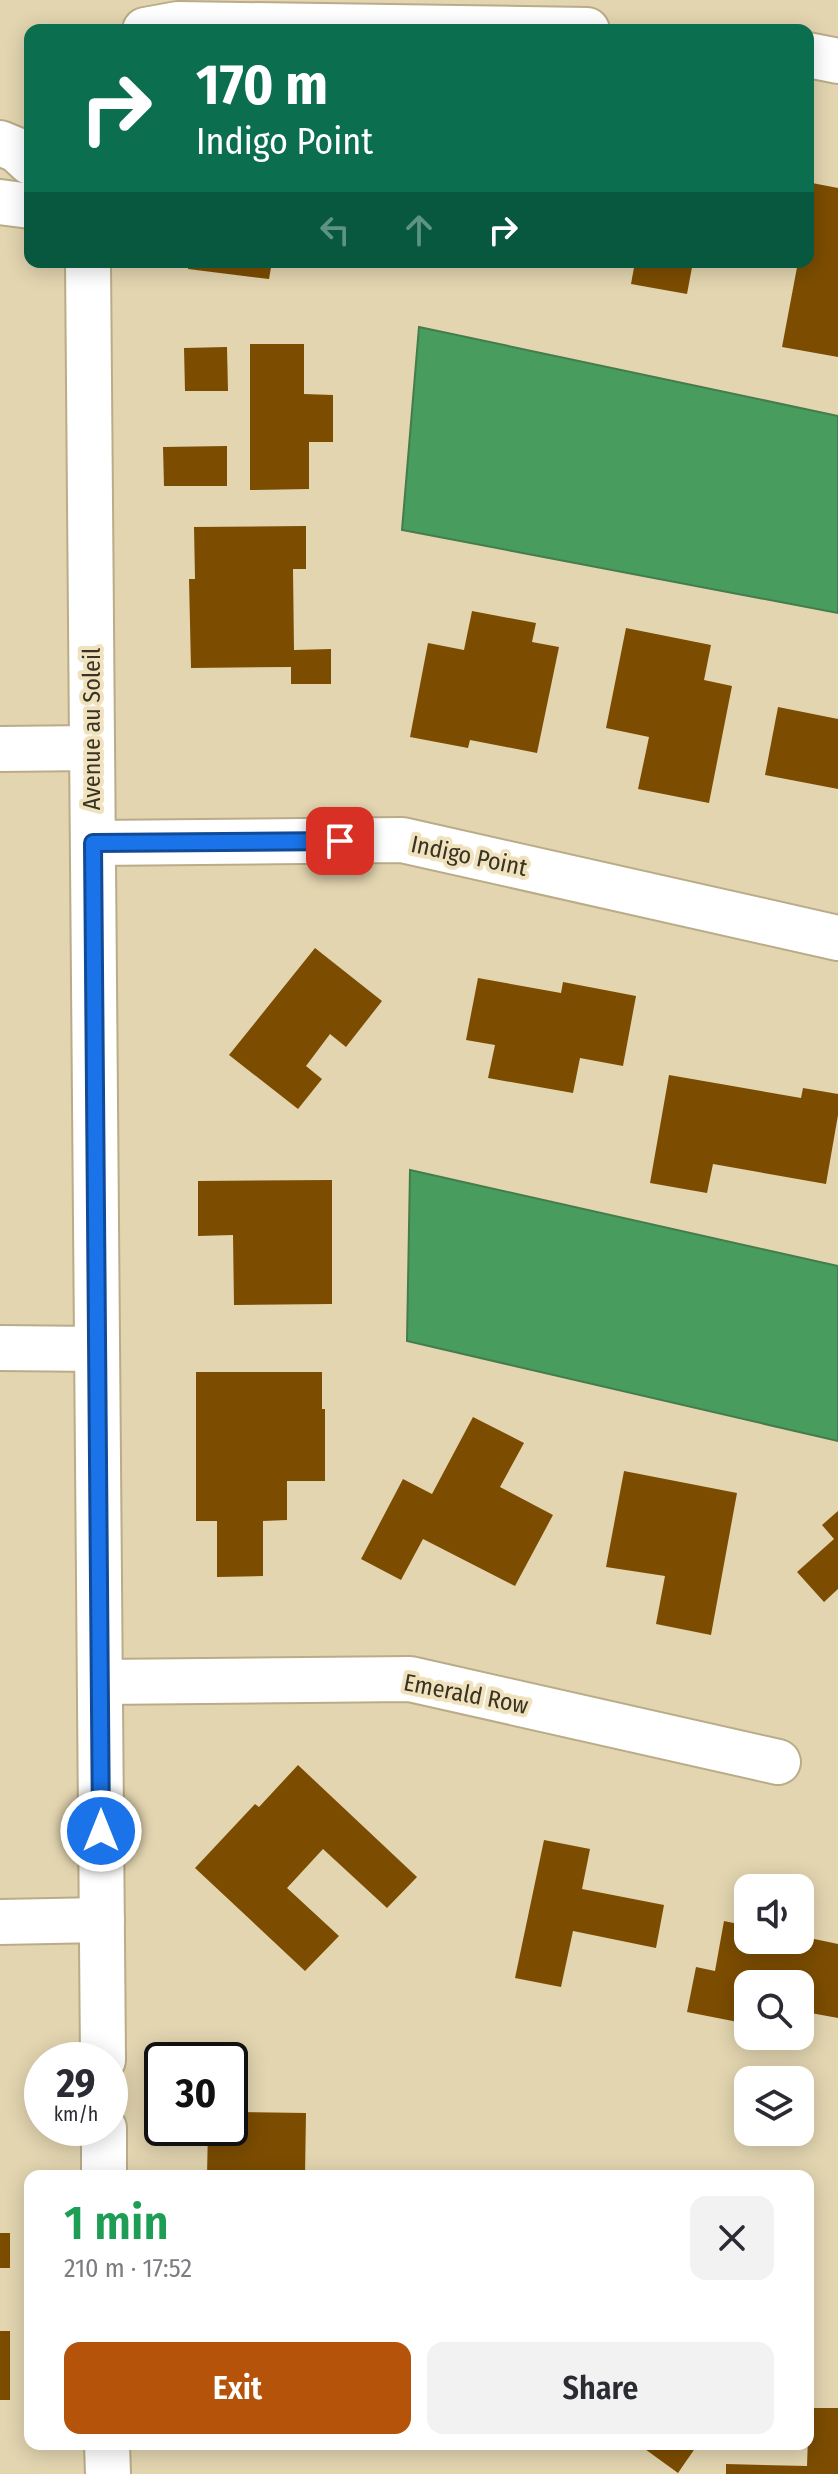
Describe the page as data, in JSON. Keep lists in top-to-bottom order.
{
  "streets": {
    "street": ["Avenue au Soleil", "Indigo Point", "Emerald Row"]
  },
  "crossings": [
    ["Avenue au Soleil", "Indigo Point"],
    ["Avenue au Soleil", "Emerald Row"]
  ],
  "page": {
    "turn": ["170 m", "Indigo Point"],
    "speed": "29 km/h",
    "limit": "30",
    "heading": ["1 min", "210 m · 17:52"],
    "buttons": ["Exit", "Share"]
  }
}
